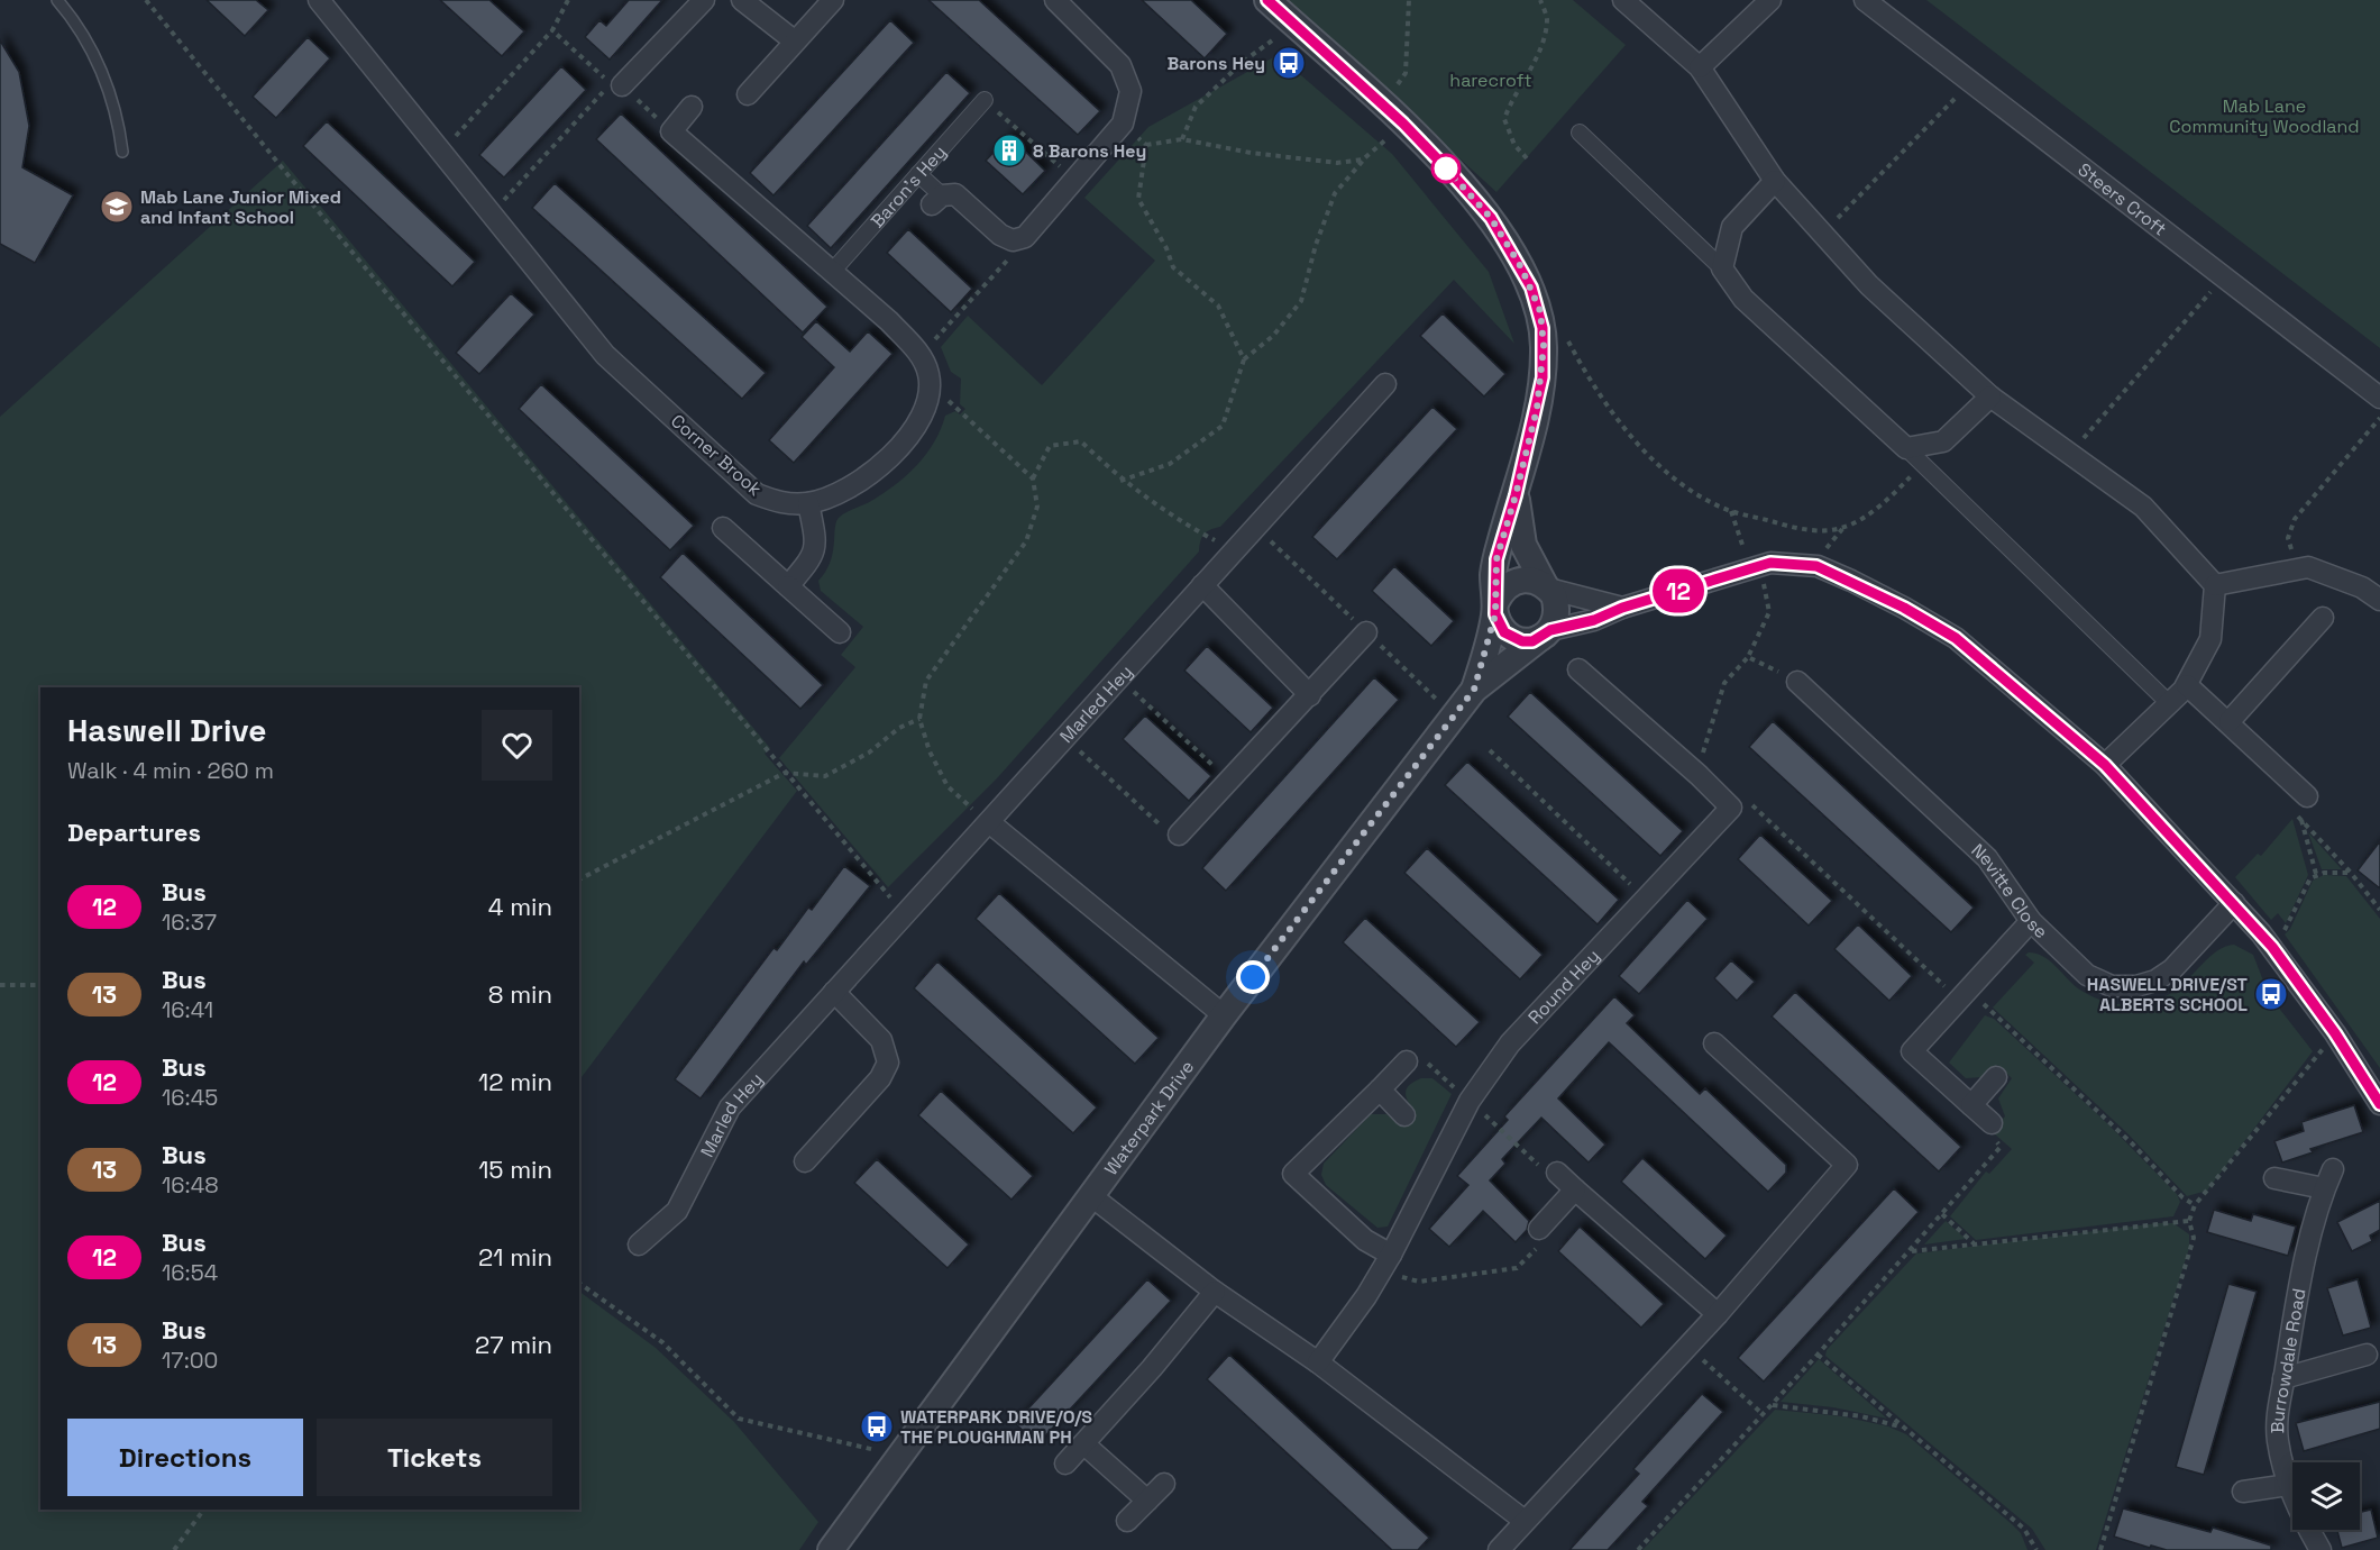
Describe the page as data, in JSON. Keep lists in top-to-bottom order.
{
  "streets": {
    "street": [
      "Baron's Hey",
      "Steers Croft",
      "Corner Brook",
      "Marled Hey",
      "Nevitte Close",
      "Round Hey",
      "Waterpark Drive",
      "Burrowdale Road"
    ]
  },
  "parks": ["harecroft", "Mab Lane Community Woodland"],
  "places": {
    "bus stop": ["Barons Hey", "HASWELL DRIVE/ST ALBERTS SCHOOL", "WATERPARK DRIVE/O/S THE PLOUGHMAN PH"],
    "building": ["8 Barons Hey"],
    "school or university": ["Mab Lane Junior Mixed and Infant School"]
  },
  "lines": ["bus line 12"],
  "page": {
    "on_map": "12",
    "heading": [
      ["Haswell Drive", "Walk · 4 min · 260 m"],
      "Departures"
    ],
    "list": [
      {
        "mark": "12",
        "name": "Bus",
        "note": "16:37",
        "value": "4 min"
      },
      {
        "mark": "13",
        "name": "Bus",
        "note": "16:41",
        "value": "8 min"
      },
      {
        "mark": "12",
        "name": "Bus",
        "note": "16:45",
        "value": "12 min"
      },
      {
        "mark": "13",
        "name": "Bus",
        "note": "16:48",
        "value": "15 min"
      },
      {
        "mark": "12",
        "name": "Bus",
        "note": "16:54",
        "value": "21 min"
      },
      {
        "mark": "13",
        "name": "Bus",
        "note": "17:00",
        "value": "27 min"
      }
    ],
    "buttons": ["Directions", "Tickets"]
  }
}
